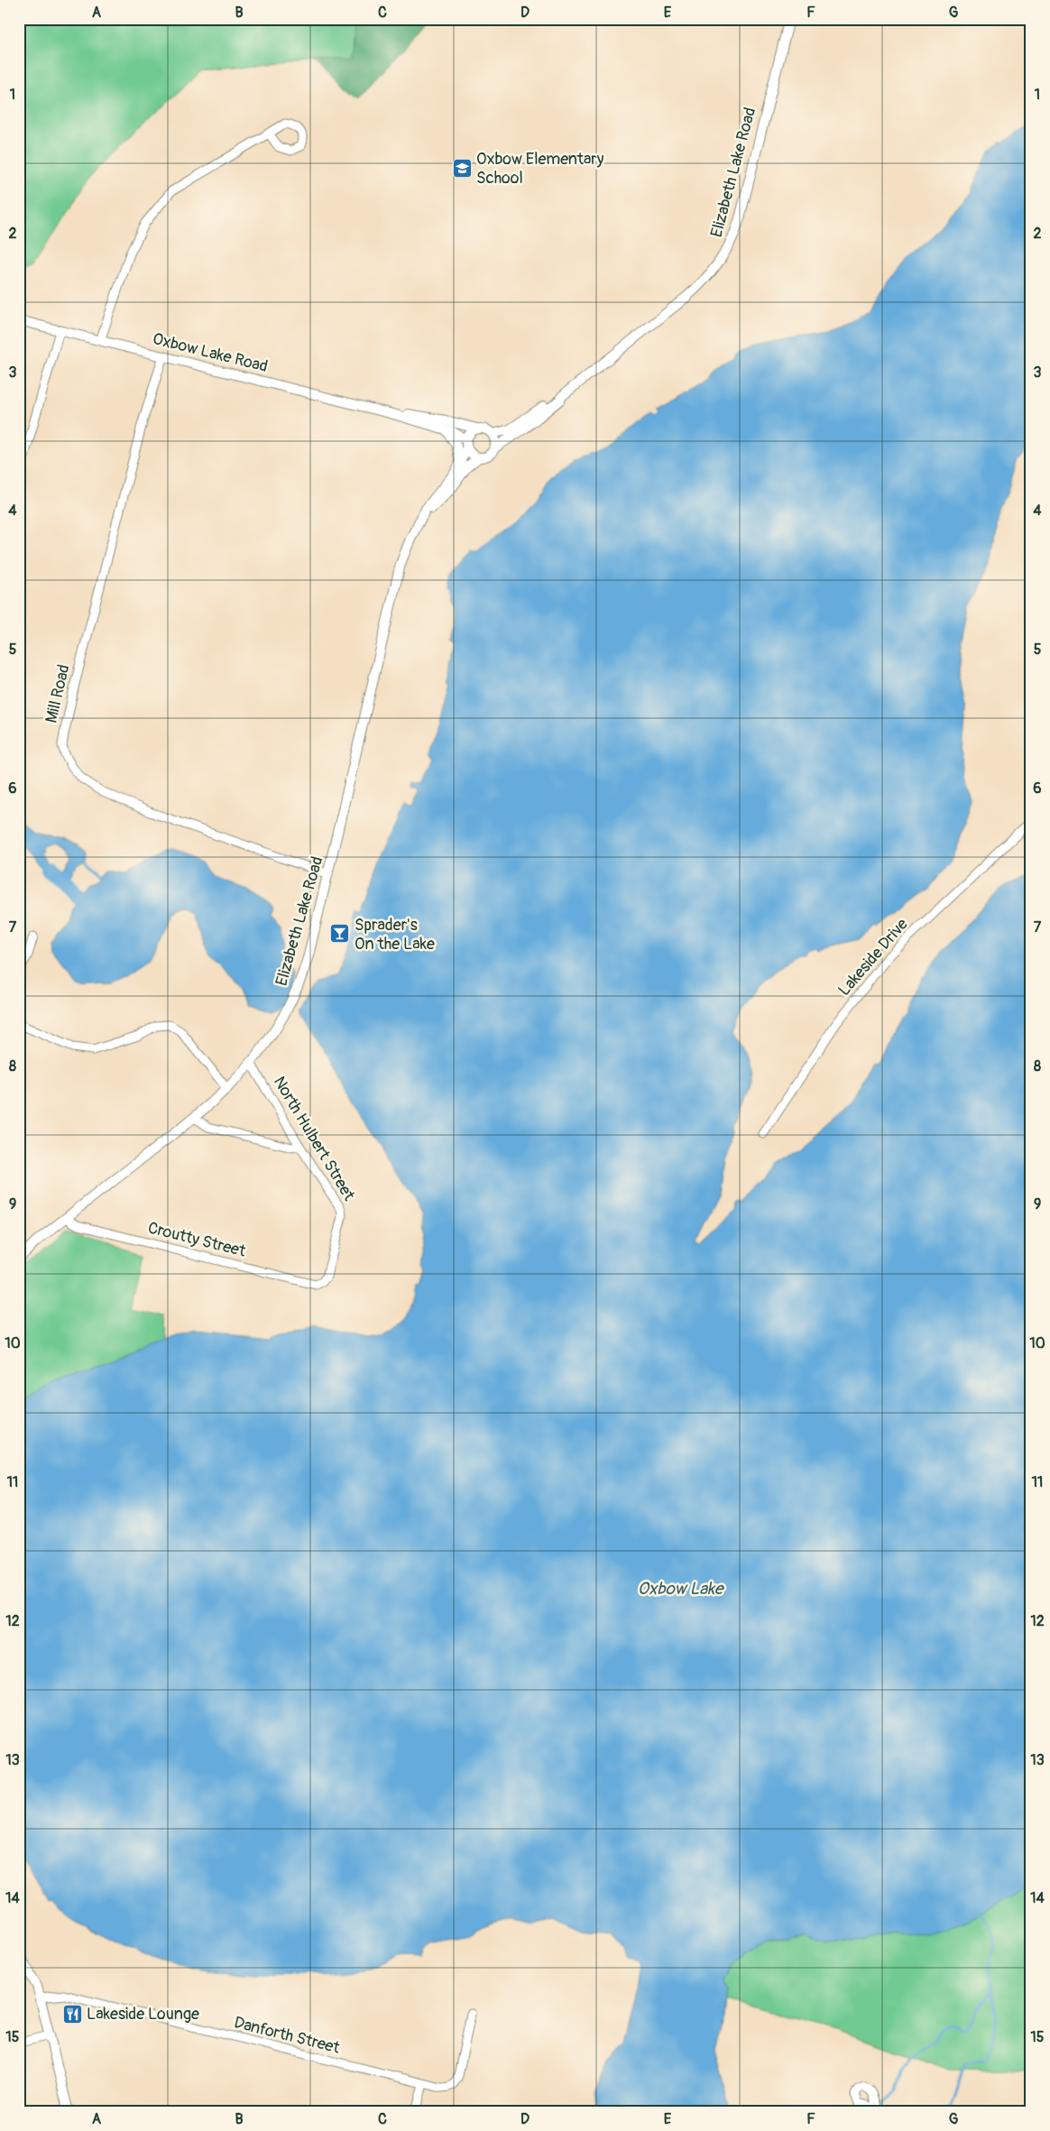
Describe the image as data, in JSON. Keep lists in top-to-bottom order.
{
  "streets": {
    "street": [
      "Elizabeth Lake Road",
      "Oxbow Lake Road",
      "Mill Road",
      "Lakeside Drive",
      "North Hulbert Street",
      "Croutty Street",
      "Danforth Street"
    ]
  },
  "crossings": [
    ["Elizabeth Lake Road", "Oxbow Lake Road"],
    ["Elizabeth Lake Road", "Mill Road"],
    ["Elizabeth Lake Road", "North Hulbert Street"],
    ["Elizabeth Lake Road", "Croutty Street"],
    ["Oxbow Lake Road", "Mill Road"],
    ["North Hulbert Street", "Croutty Street"]
  ],
  "water": ["Oxbow Lake"],
  "places": {
    "school or university": ["Oxbow Elementary School"],
    "bar": ["Sprader's On the Lake"],
    "restaurant": ["Lakeside Lounge"]
  },
  "grid": {
    "columns": [
      "A",
      "B",
      "C",
      "D",
      "E",
      "F",
      "G"
    ],
    "rows": [
      "1",
      "2",
      "3",
      "4",
      "5",
      "6",
      "7",
      "8",
      "9",
      "10",
      "11",
      "12",
      "13",
      "14",
      "15"
    ]
  }
}
